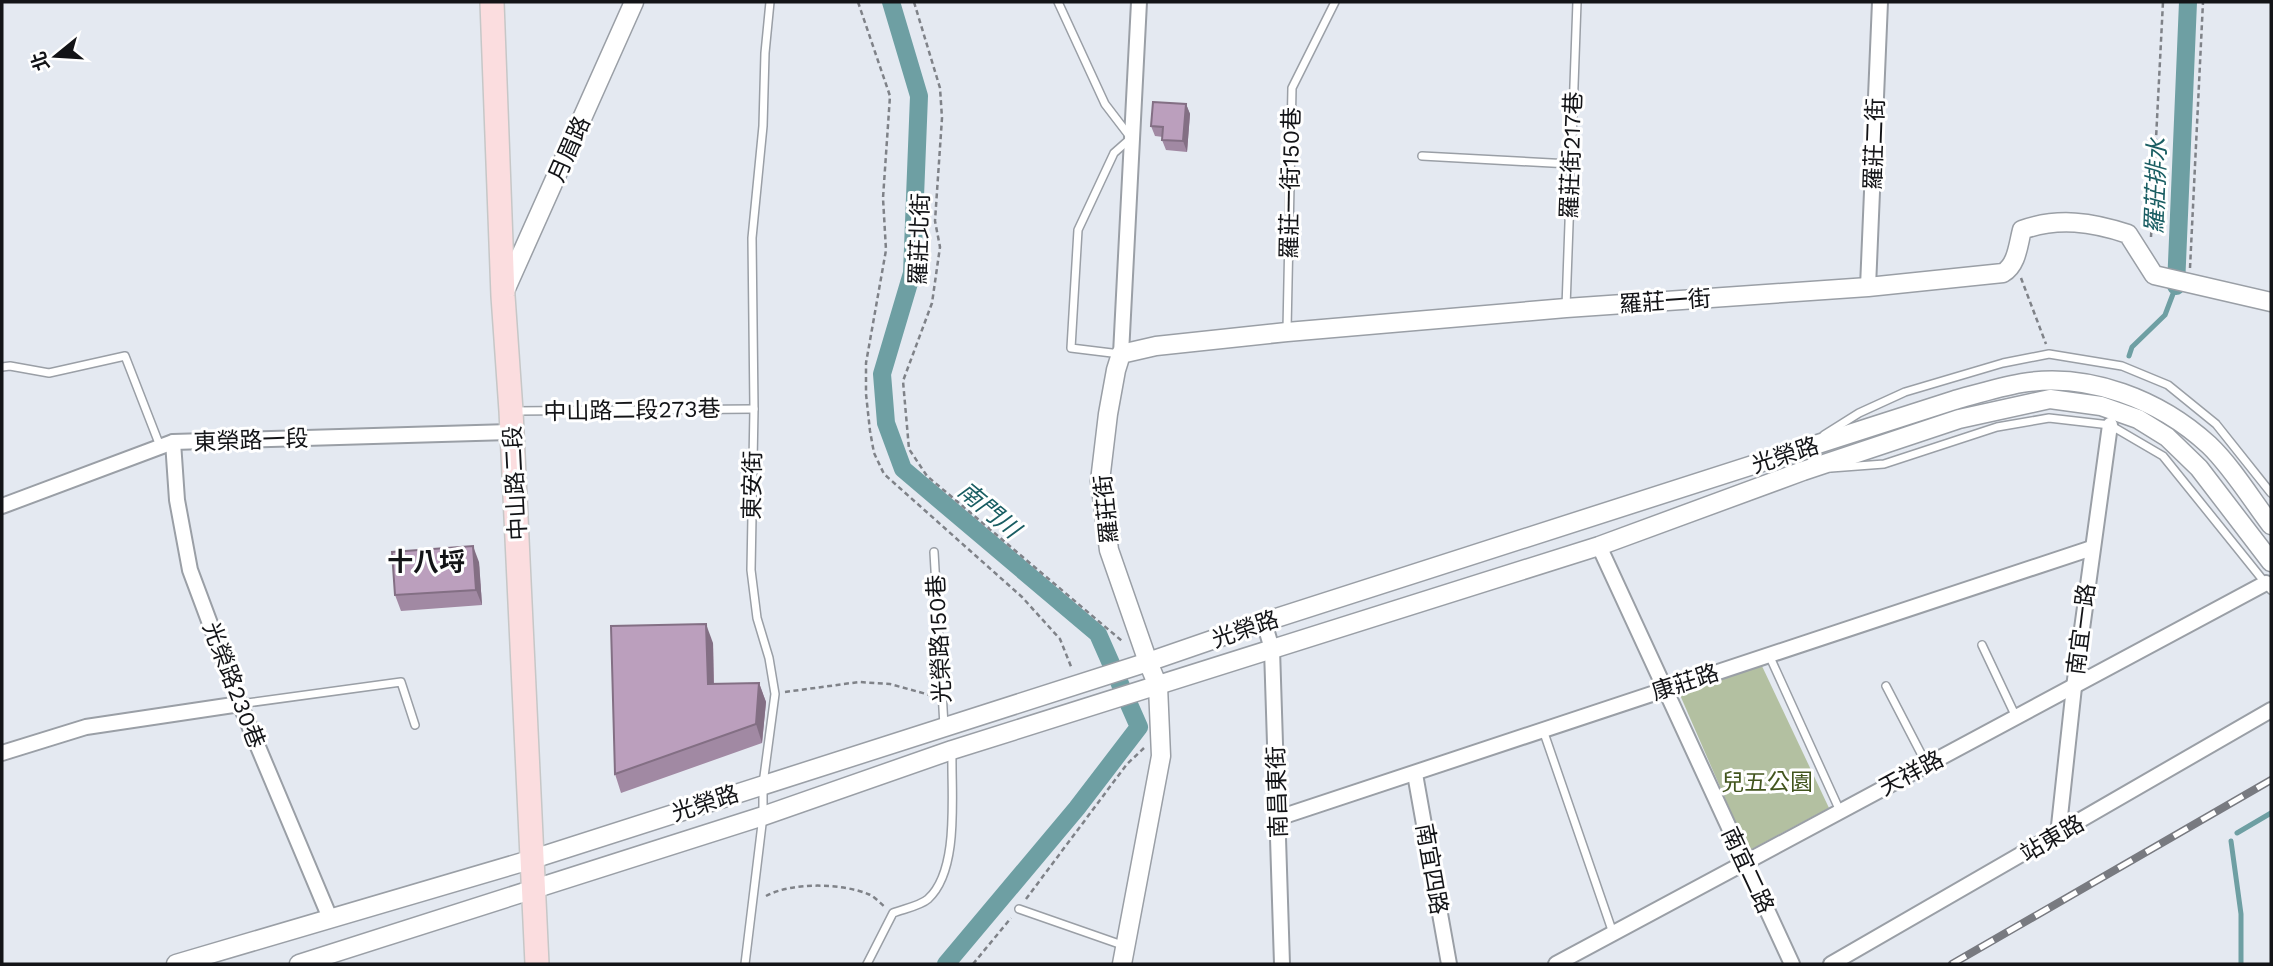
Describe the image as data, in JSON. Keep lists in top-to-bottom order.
{
  "streets": {
    "main road": ["中山路二段"],
    "street": [
      "羅莊二街",
      "月眉路",
      "羅莊一街",
      "東榮路一段",
      "光榮路",
      "羅莊街",
      "南宜一路",
      "康莊路",
      "光榮路230巷",
      "天祥路",
      "南昌東街",
      "站東路",
      "南宜四路",
      "南宜二路"
    ],
    "lane": [
      "羅莊街217巷",
      "羅莊一街150巷",
      "中山路二段273巷",
      "東安街",
      "光榮路150巷"
    ],
    "path": ["羅莊北街"]
  },
  "crossings": [
    ["羅莊二街", "羅莊一街"],
    ["月眉路", "中山路二段"],
    ["羅莊街217巷", "羅莊一街"],
    ["羅莊一街150巷", "羅莊一街"],
    ["羅莊北街", "光榮路"],
    ["羅莊北街", "羅莊街"],
    ["羅莊一街", "羅莊街"],
    ["中山路二段273巷", "東榮路一段"],
    ["中山路二段273巷", "中山路二段"],
    ["中山路二段273巷", "東安街"],
    ["東榮路一段", "中山路二段"],
    ["東榮路一段", "光榮路230巷"],
    ["光榮路", "中山路二段"],
    ["光榮路", "東安街"],
    ["光榮路", "羅莊街"],
    ["光榮路", "光榮路150巷"],
    ["光榮路", "光榮路230巷"],
    ["光榮路", "南昌東街"],
    ["光榮路", "南宜二路"],
    ["南宜一路", "康莊路"],
    ["南宜一路", "天祥路"],
    ["南宜一路", "站東路"],
    ["康莊路", "南昌東街"],
    ["康莊路", "南宜四路"],
    ["康莊路", "南宜二路"],
    ["天祥路", "南宜二路"]
  ],
  "districts": ["十八埒"],
  "water": ["羅莊排水", "南門川"],
  "parks": ["兒五公園"],
  "north": "left"
}
